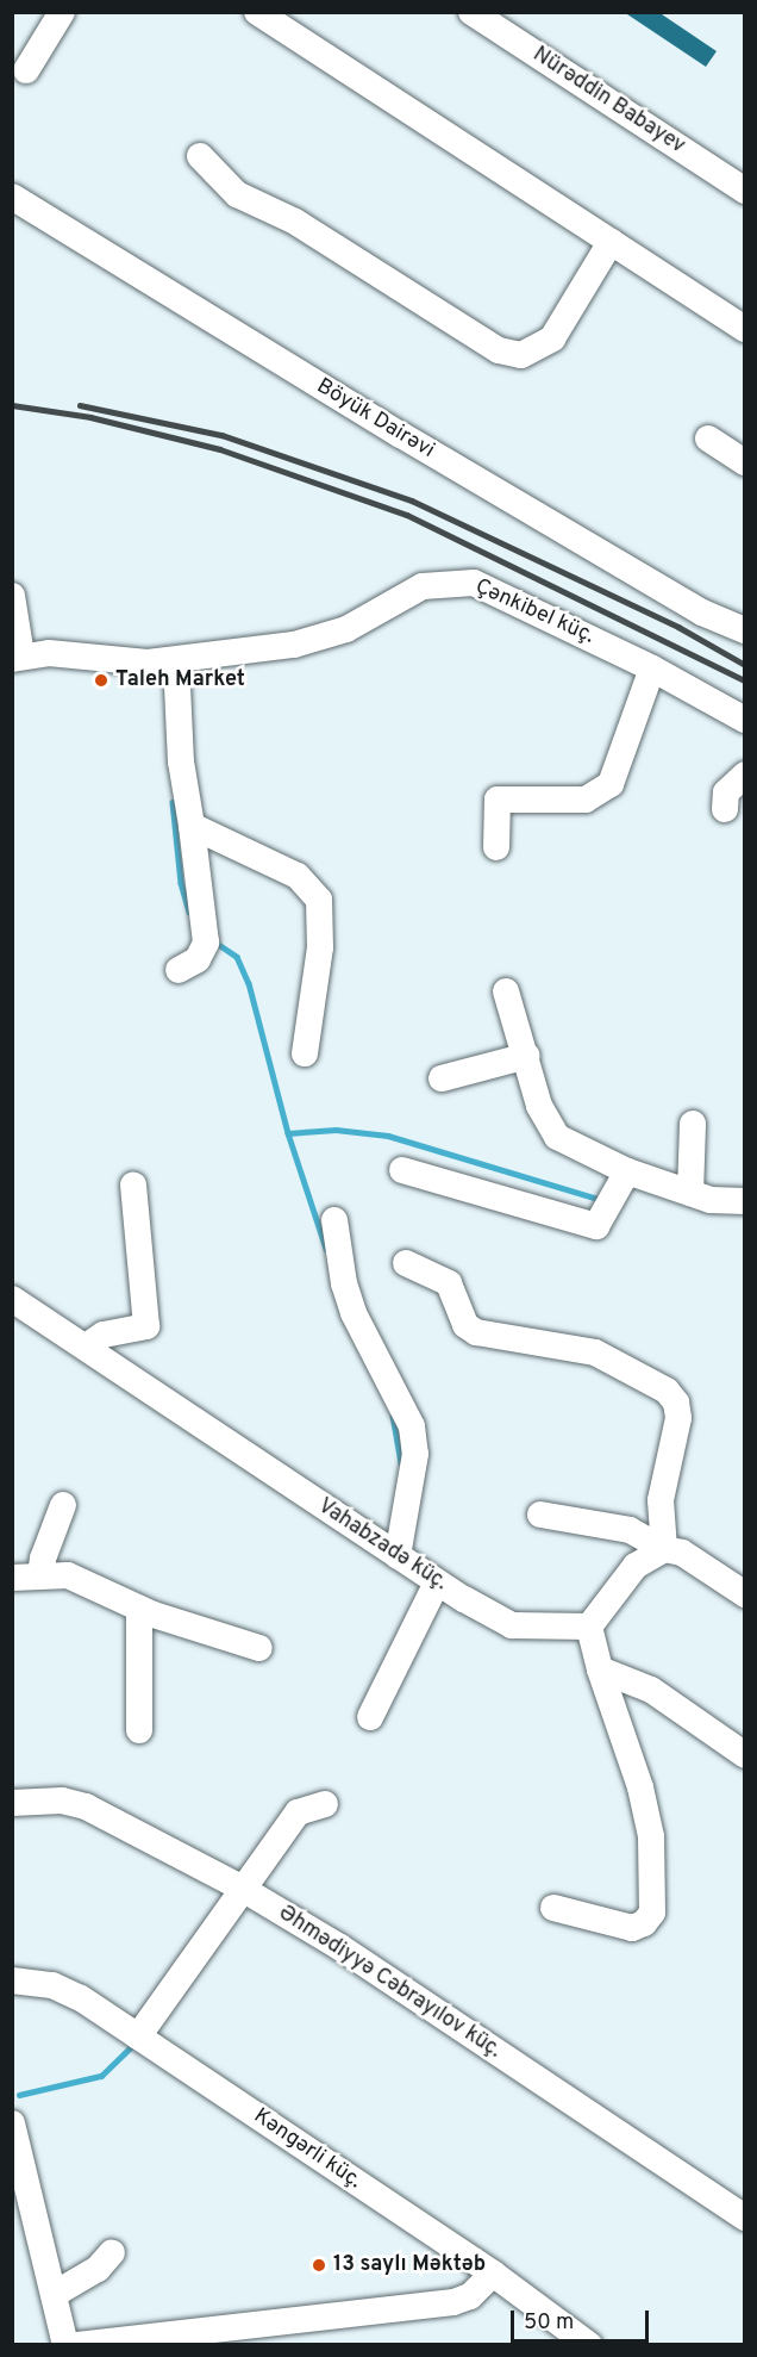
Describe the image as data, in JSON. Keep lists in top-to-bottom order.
{
  "streets": {
    "street": [
      "Nürəddin Babayev",
      "Böyük Dairəvi",
      "Çənkibel küç.",
      "Vahabzadə küç.",
      "Əhmədiyyə Cəbrayılov küç.",
      "Kəngərli küç."
    ]
  },
  "places": ["Taleh Market", "13 saylı Məktəb"],
  "scale_bar": "50 m"
}
